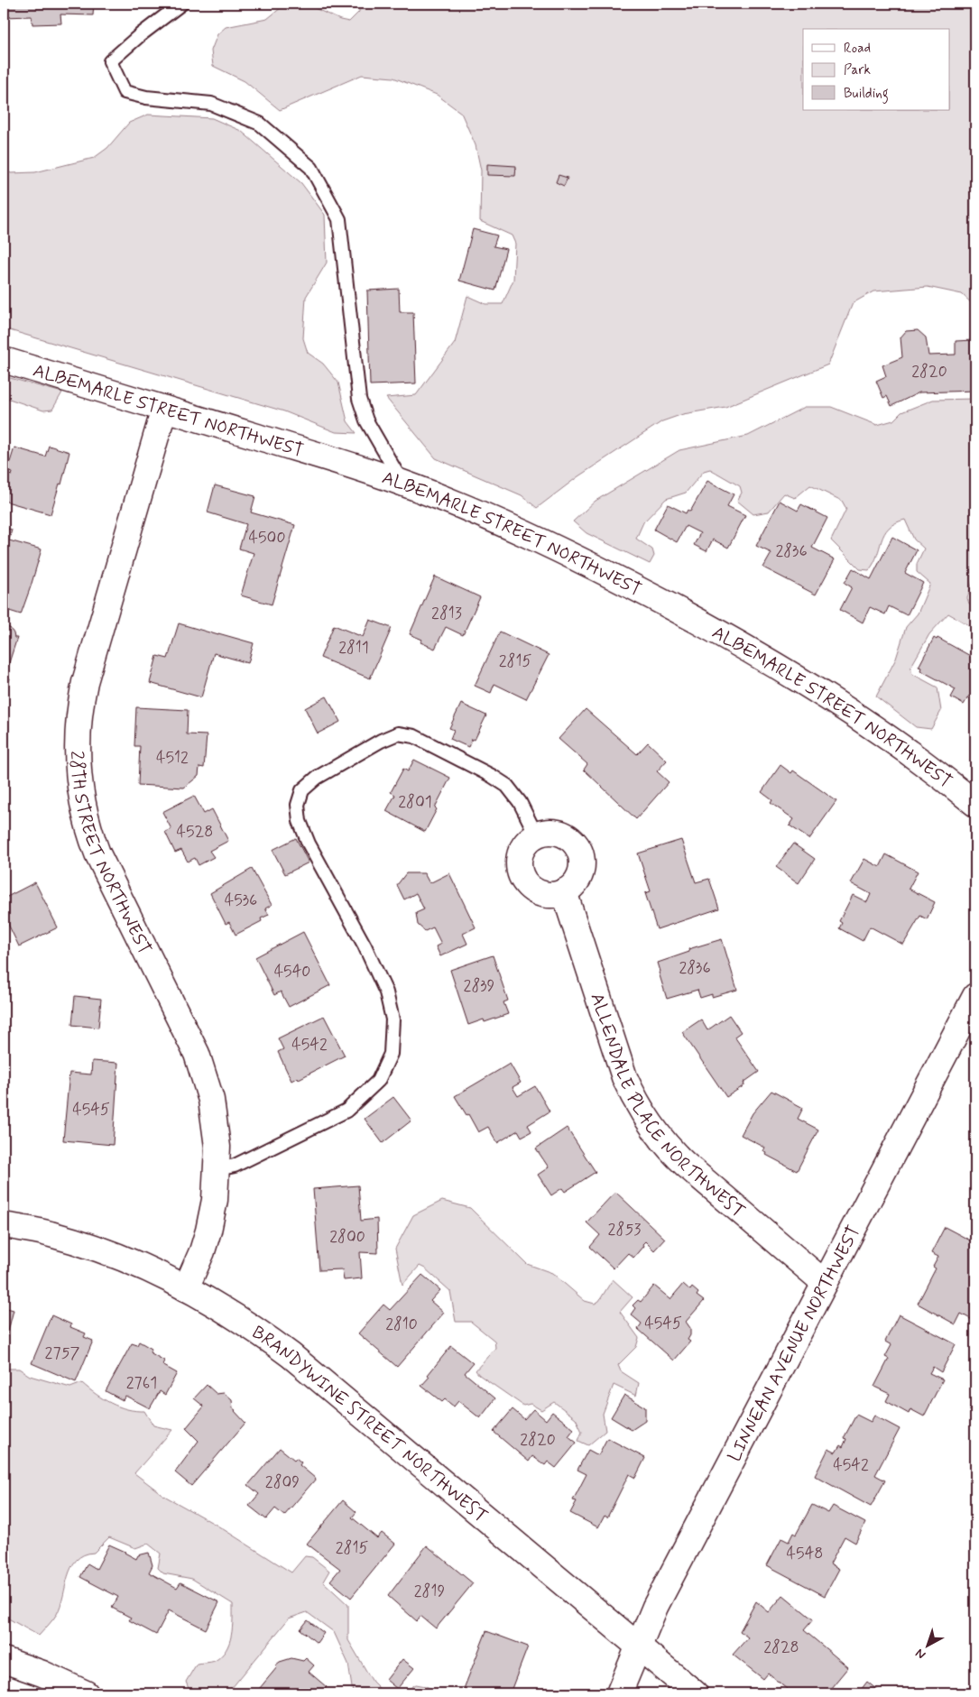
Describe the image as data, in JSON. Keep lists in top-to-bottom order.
{
  "streets": {
    "street": [
      "ALBEMARLE STREET NORTHWEST",
      "28TH STREET NORTHWEST",
      "ALLENDALE PLACE NORTHWEST",
      "LINNEAN AVENUE NORTHWEST",
      "BRANDYWINE STREET NORTHWEST"
    ]
  },
  "crossings": [
    ["ALBEMARLE STREET NORTHWEST", "28TH STREET NORTHWEST"],
    ["28TH STREET NORTHWEST", "BRANDYWINE STREET NORTHWEST"],
    ["ALLENDALE PLACE NORTHWEST", "LINNEAN AVENUE NORTHWEST"],
    ["LINNEAN AVENUE NORTHWEST", "BRANDYWINE STREET NORTHWEST"]
  ],
  "house_numbers": [
    "2820",
    "4500",
    "2836",
    "2813",
    "2811",
    "2815",
    "4512",
    "2801",
    "4528",
    "4536",
    "2836",
    "4540",
    "2839",
    "4542",
    "4545",
    "2853",
    "2800",
    "4545",
    "2810",
    "2757",
    "2761",
    "2820",
    "4542",
    "2809",
    "2815",
    "4548",
    "2819",
    "2828"
  ],
  "legend": ["Road", "Park", "Building"],
  "north": "bottom left"
}
